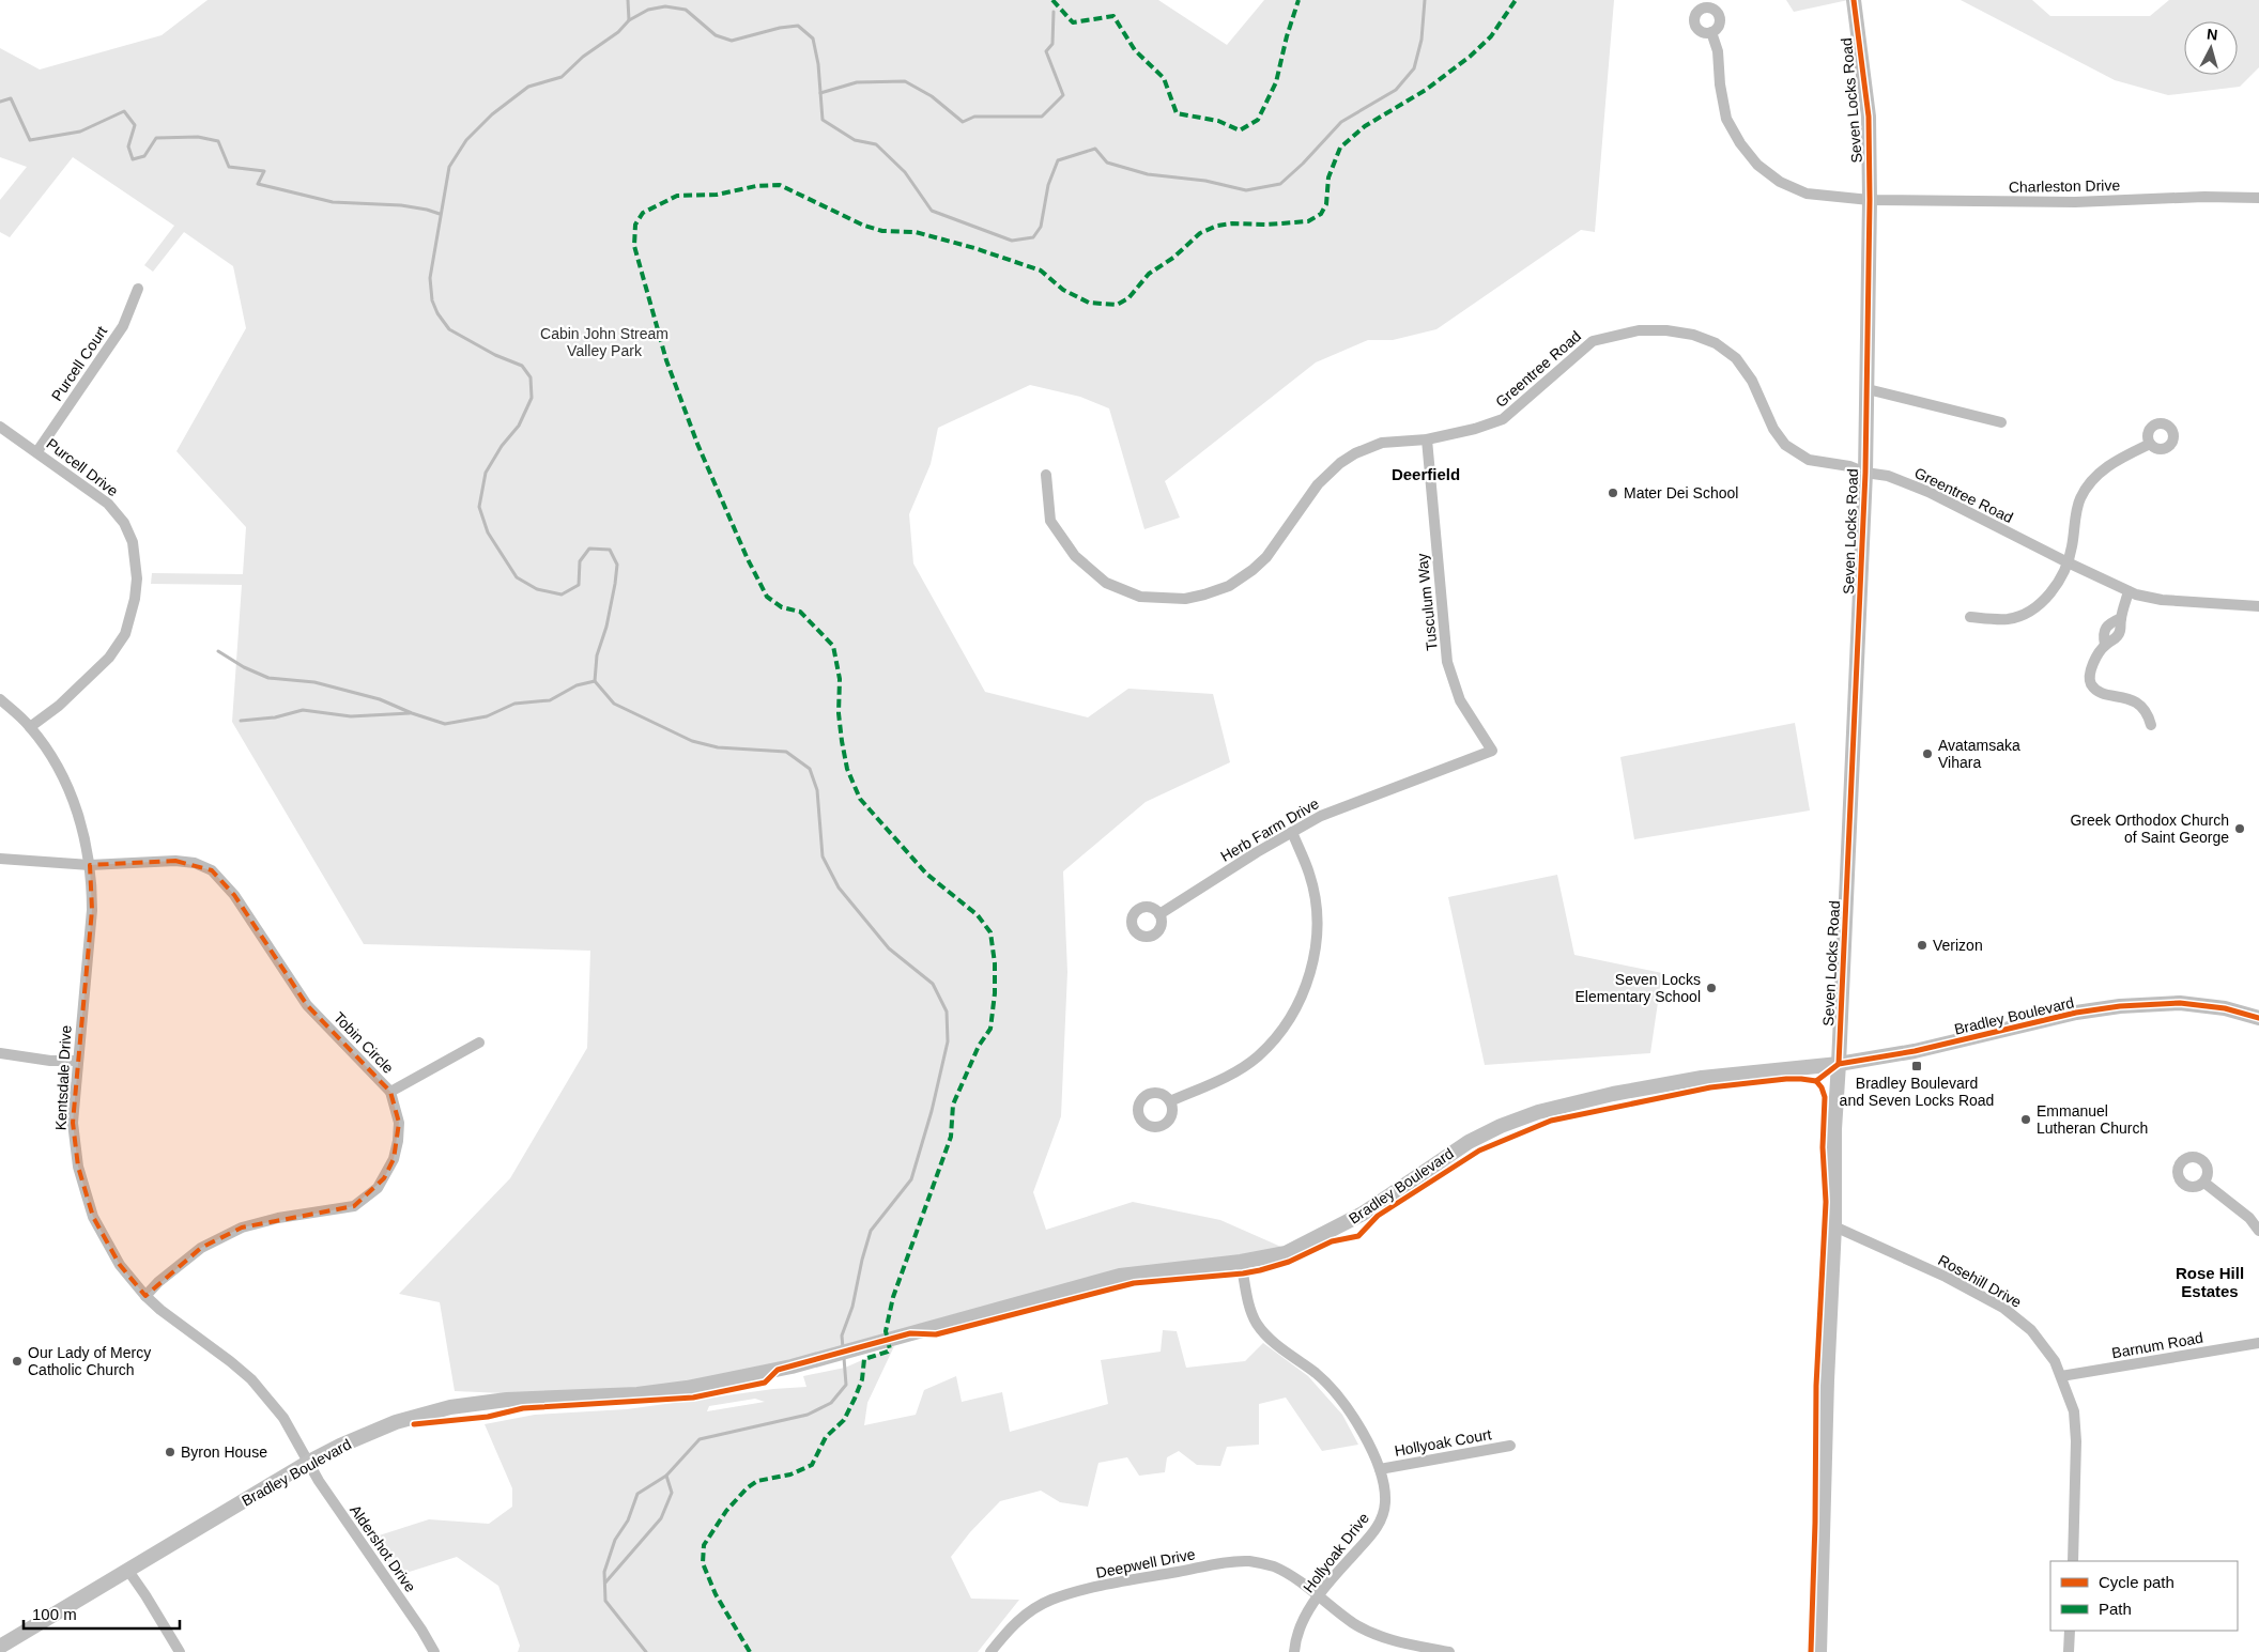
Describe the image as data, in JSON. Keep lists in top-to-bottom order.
{
  "streets": {
    "main road": ["Seven Locks Road", "Bradley Boulevard"],
    "street": [
      "Charleston Drive",
      "Purcell Court",
      "Greentree Road",
      "Purcell Drive",
      "Tusculum Way",
      "Herb Farm Drive",
      "Tobin Circle",
      "Kentsdale Drive",
      "Rosehill Drive",
      "Barnum Road",
      "Hollyoak Court",
      "Aldershot Drive",
      "Hollyoak Drive",
      "Deepwell Drive"
    ]
  },
  "crossings": [
    ["Seven Locks Road", "Charleston Drive"],
    ["Seven Locks Road", "Greentree Road"],
    ["Seven Locks Road", "Bradley Boulevard"],
    ["Seven Locks Road", "Rosehill Drive"],
    ["Purcell Court", "Purcell Drive"],
    ["Greentree Road", "Tusculum Way"],
    ["Purcell Drive", "Kentsdale Drive"],
    ["Tusculum Way", "Herb Farm Drive"],
    ["Bradley Boulevard", "Kentsdale Drive"],
    ["Bradley Boulevard", "Aldershot Drive"],
    ["Bradley Boulevard", "Hollyoak Drive"],
    ["Tobin Circle", "Kentsdale Drive"],
    ["Kentsdale Drive", "Aldershot Drive"],
    ["Rosehill Drive", "Barnum Road"],
    ["Hollyoak Court", "Hollyoak Drive"],
    ["Hollyoak Drive", "Deepwell Drive"]
  ],
  "districts": ["Deerfield", "Rose Hill Estates"],
  "parks": ["Cabin John Stream Valley Park"],
  "places": {
    "other": [
      "Mater Dei School",
      "Avatamsaka Vihara",
      "Greek Orthodox Church of Saint George",
      "Verizon",
      "Seven Locks Elementary School",
      "Emmanuel Lutheran Church",
      "Our Lady of Mercy Catholic Church",
      "Byron House"
    ],
    "transit": ["Bradley Boulevard and Seven Locks Road"]
  },
  "legend": ["Cycle path", "Path"],
  "scale_bar": "100 m",
  "north": "top"
}
